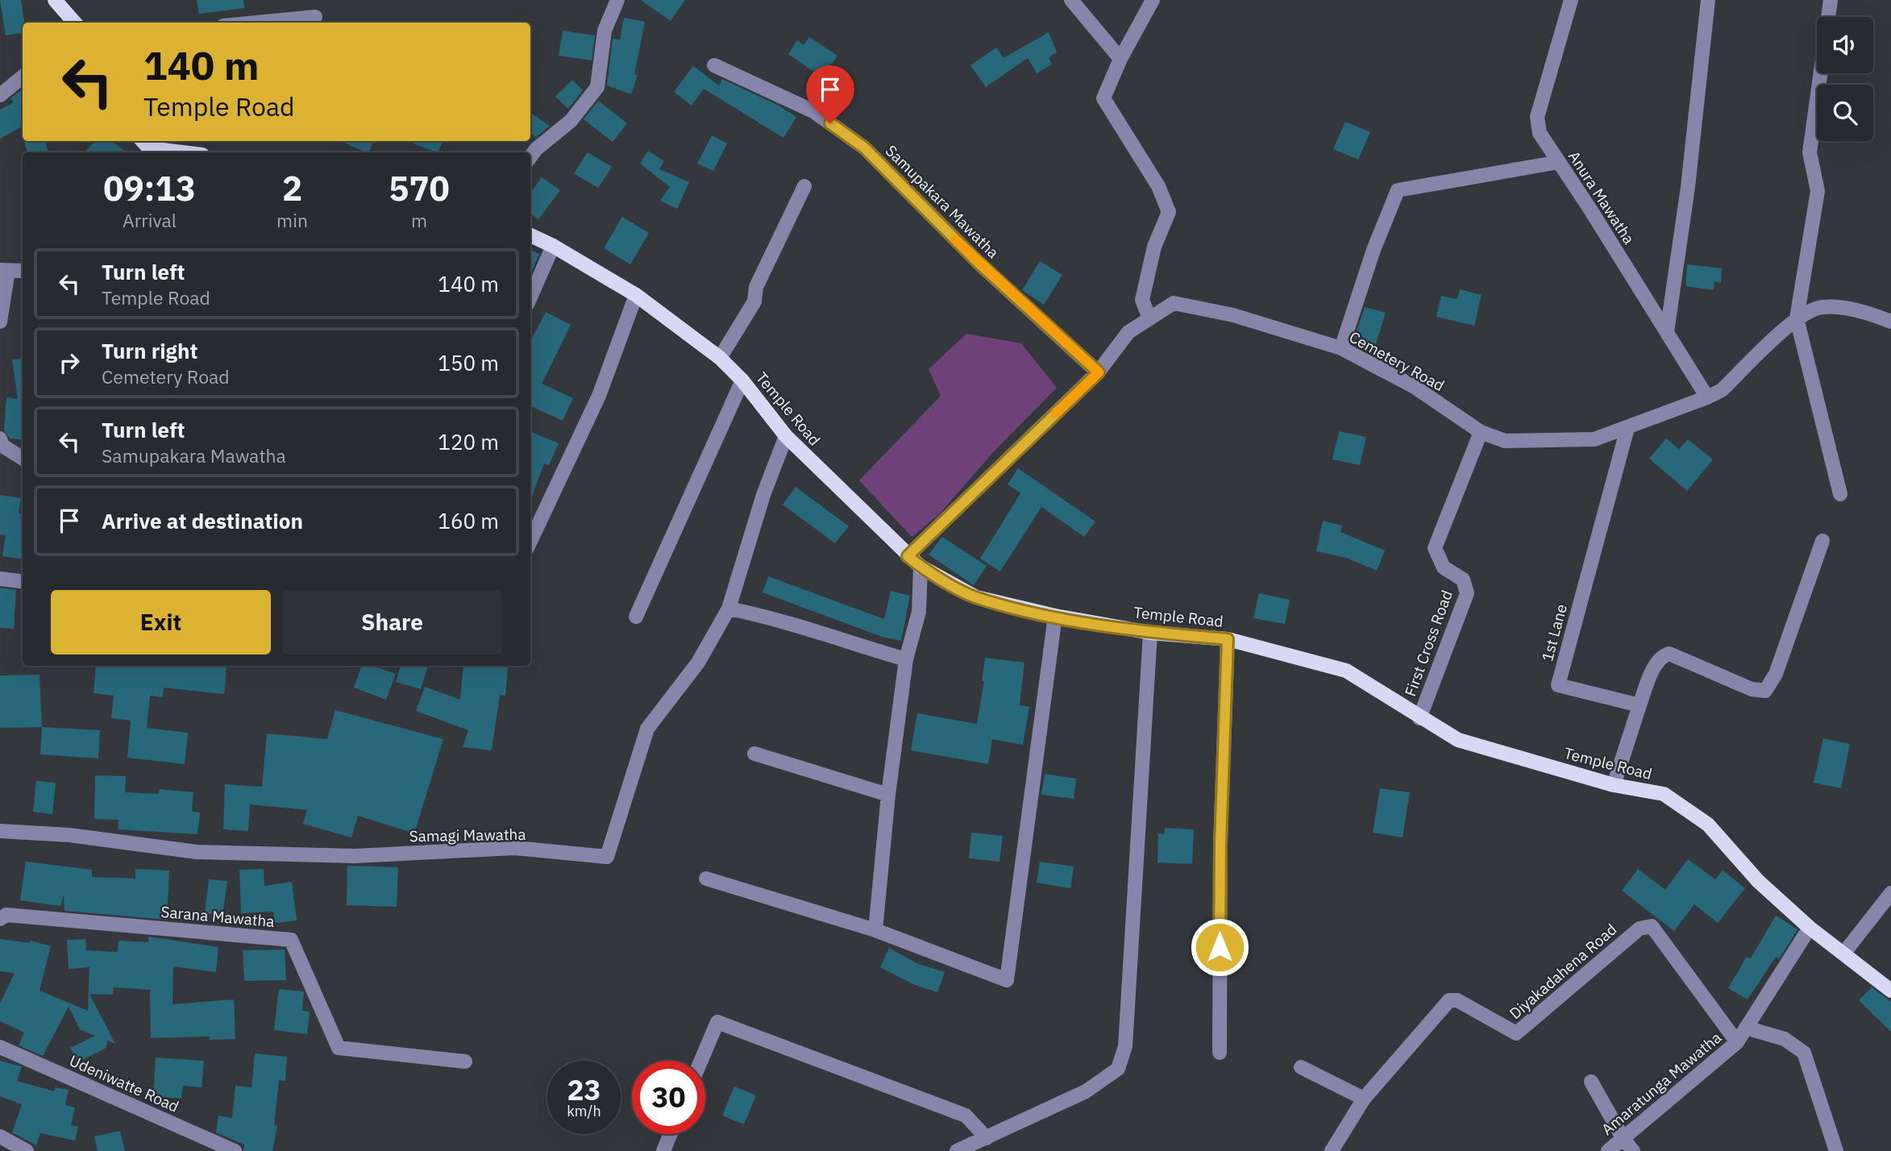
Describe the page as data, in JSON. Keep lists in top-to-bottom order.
{
  "streets": {
    "main road": ["Temple Road"],
    "street": [
      "Anura Mawatha",
      "Samupakara Mawatha",
      "Cemetery Road",
      "1st Lane",
      "First Cross Road",
      "Samagi Mawatha",
      "Sarana Mawatha",
      "Diyakadahena Road",
      "Udeniwatte Road",
      "Amaratunga Mawatha"
    ]
  },
  "crossings": [
    ["Anura Mawatha", "Cemetery Road"],
    ["Samupakara Mawatha", "Cemetery Road"],
    ["Cemetery Road", "Temple Road"],
    ["Cemetery Road", "1st Lane"],
    ["Cemetery Road", "First Cross Road"],
    ["Temple Road", "First Cross Road"],
    ["Temple Road", "Amaratunga Mawatha"],
    ["Diyakadahena Road", "Amaratunga Mawatha"]
  ],
  "page": {
    "turn": ["140 m", "Temple Road"],
    "eta": [
      "09:13",
      "Arrival",
      "2",
      "min",
      "570",
      "m"
    ],
    "list": [
      {
        "name": "Turn left",
        "note": "Temple Road",
        "value": "140 m"
      },
      {
        "name": "Turn right",
        "note": "Cemetery Road",
        "value": "150 m"
      },
      {
        "name": "Turn left",
        "note": "Samupakara Mawatha",
        "value": "120 m"
      },
      {
        "name": "Arrive at destination",
        "value": "160 m"
      }
    ],
    "buttons": ["Exit", "Share"],
    "speed": "23 km/h",
    "limit": "30"
  }
}
